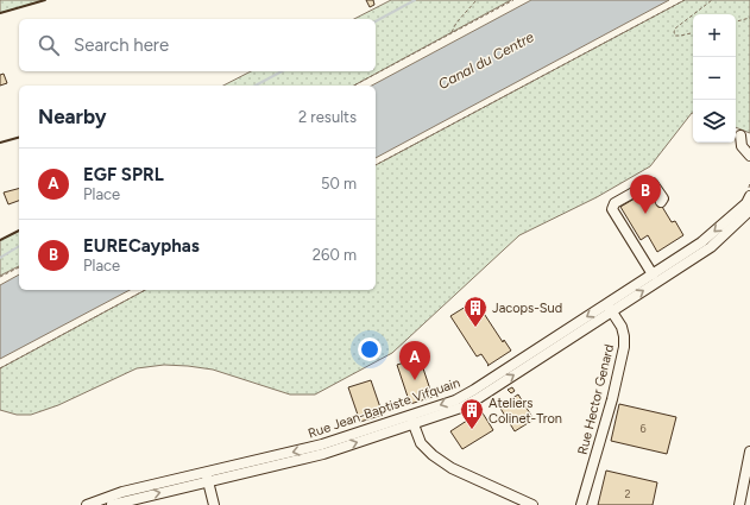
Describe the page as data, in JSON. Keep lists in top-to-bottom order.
{
  "streets": {
    "street": ["Rue Hector Genard", "Rue Jean-Baptiste Vifquain"]
  },
  "crossings": [
    ["Rue Hector Genard", "Rue Jean-Baptiste Vifquain"]
  ],
  "water": ["Canal du Centre"],
  "places": {
    "building": ["Jacops-Sud", "Ateliers Colinet-Tron"]
  },
  "house_numbers": ["6", "2"],
  "page": {
    "map_buttons": ["+", "−"],
    "search": "Search here",
    "heading": ["Nearby", "2 results"],
    "list": [
      {
        "mark": "A",
        "name": "EGF SPRL",
        "note": "Place",
        "value": "50 m"
      },
      {
        "mark": "B",
        "name": "EURECayphas",
        "note": "Place",
        "value": "260 m"
      }
    ],
    "pins": ["B", "A"]
  }
}
